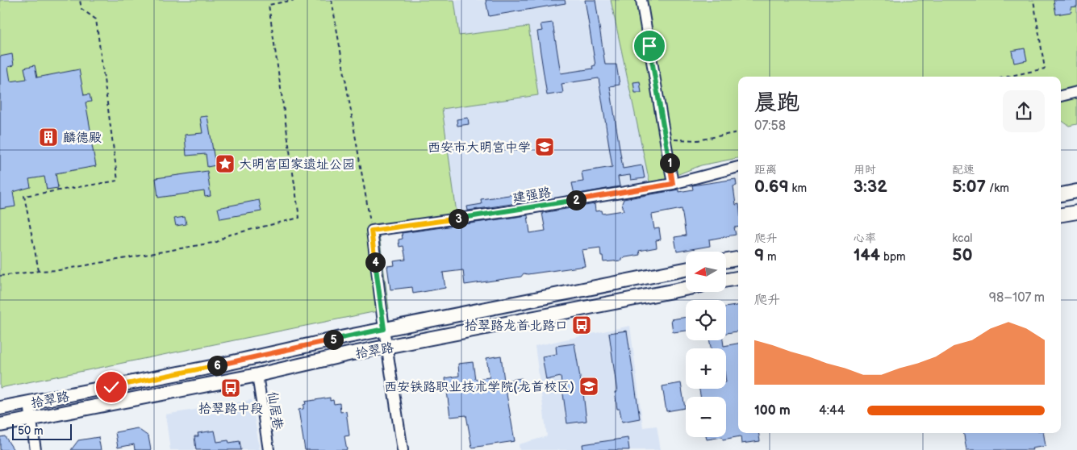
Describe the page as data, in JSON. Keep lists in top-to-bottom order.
{
  "streets": {
    "main road": ["拾翠路"],
    "street": ["建强路", "仙居巷"]
  },
  "crossings": [
    ["拾翠路", "仙居巷"]
  ],
  "places": {
    "building": ["麟德殿"],
    "school or university": ["西安市大明宫中学", "西安铁路职业技术学院(龙首校区)"],
    "place": ["大明宫国家遗址公园"],
    "bus stop": ["拾翠路龙首北路口", "拾翠路中段"]
  },
  "scale_bar": "50 m",
  "north": "left",
  "page": {
    "heading": ["晨跑", "07:58"],
    "stats": [
      ["距离", "0.69 km"],
      ["用时", "3:32"],
      ["配速", "5:07 /km"],
      ["爬升", "9 m"],
      ["心率", "144 bpm"],
      ["kcal", "50"]
    ],
    "pins": [
      "1",
      "2",
      "3",
      "4",
      "5",
      "6"
    ],
    "map_buttons": ["+", "−"],
    "chart": ["爬升", "98–107 m"],
    "list": [
      {
        "name": "100 m",
        "note": "4:44"
      }
    ],
    "scale": "50 m"
  }
}
